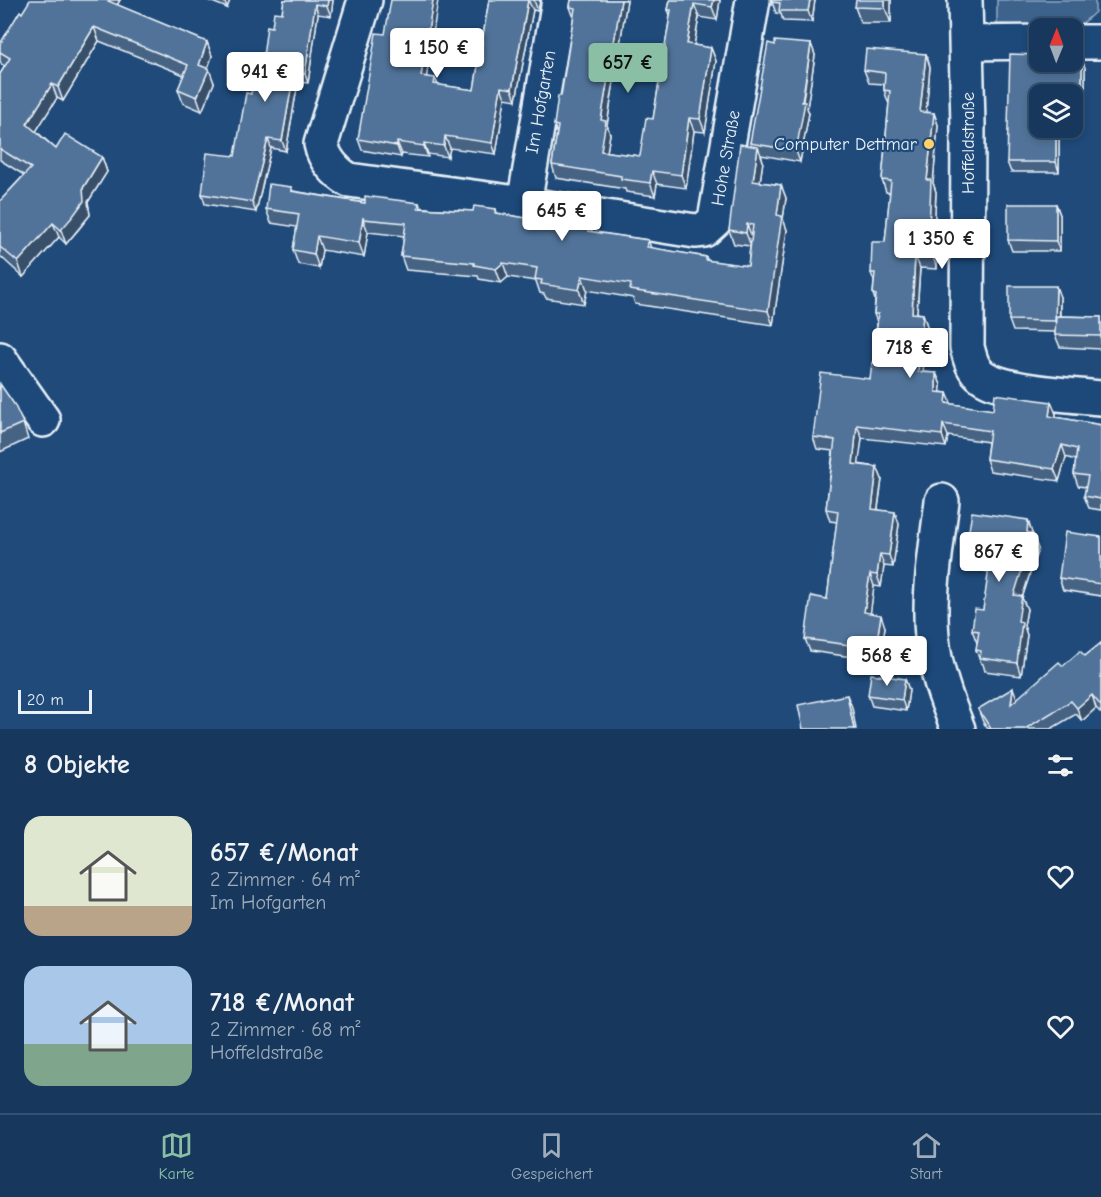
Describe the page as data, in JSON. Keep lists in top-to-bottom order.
{
  "streets": {
    "street": ["Im Hofgarten", "Hoffeldstraße", "Hohe Straße"]
  },
  "crossings": [
    ["Im Hofgarten", "Hohe Straße"]
  ],
  "places": ["Computer Dettmar"],
  "scale_bar": "20 m",
  "north": "top",
  "page": {
    "price": [
      "1 150 €",
      "657 €",
      "941 €",
      "645 €",
      "1 350 €",
      "718 €",
      "867 €",
      "568 €"
    ],
    "scale": "20 m",
    "heading": "8 Objekte",
    "list": [
      {
        "name": "657 €/Monat",
        "note": "2 Zimmer · 64 m² · Im Hofgarten"
      },
      {
        "name": "718 €/Monat",
        "note": "2 Zimmer · 68 m² · Hoffeldstraße"
      }
    ],
    "tabs": ["Karte", "Gespeichert", "Start"]
  }
}
